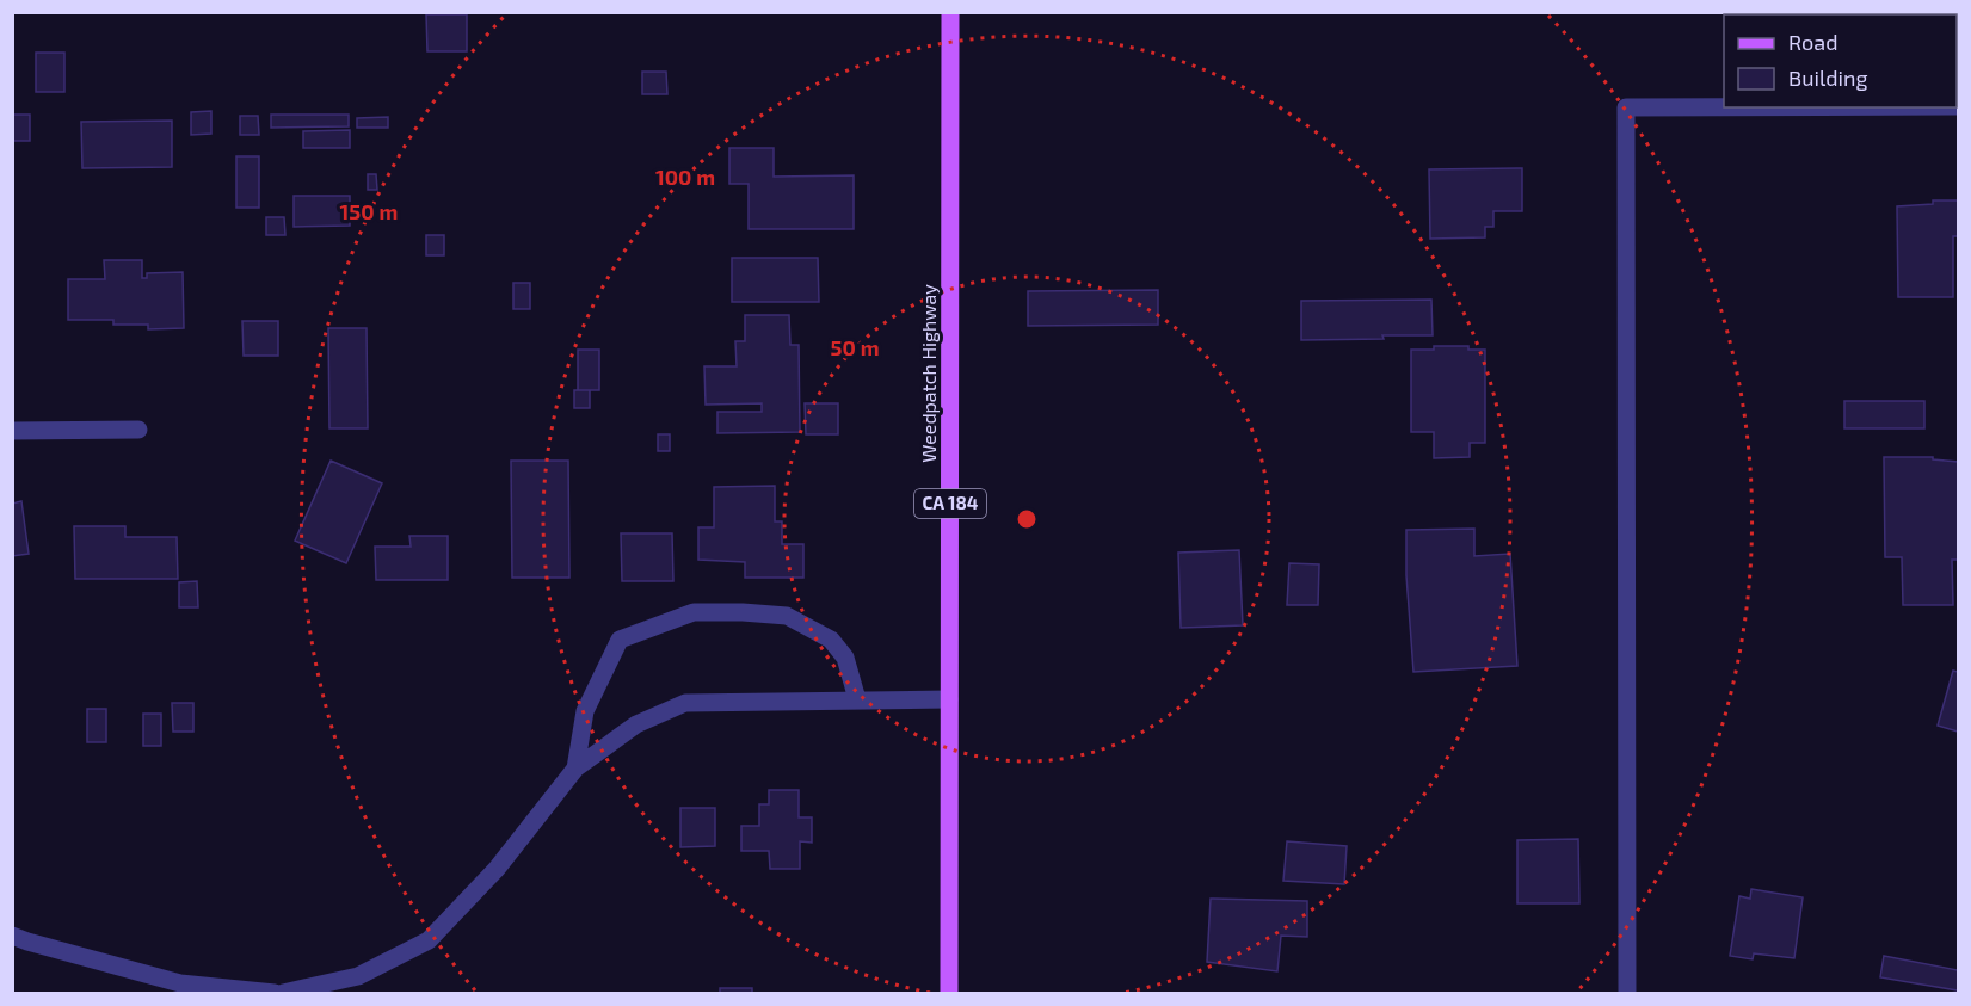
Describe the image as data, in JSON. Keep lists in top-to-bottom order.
{
  "streets": {
    "main road": ["Weedpatch Highway", "CA 184"]
  },
  "legend": ["Road", "Building"],
  "rings": ["100 m", "150 m", "50 m"]
}
